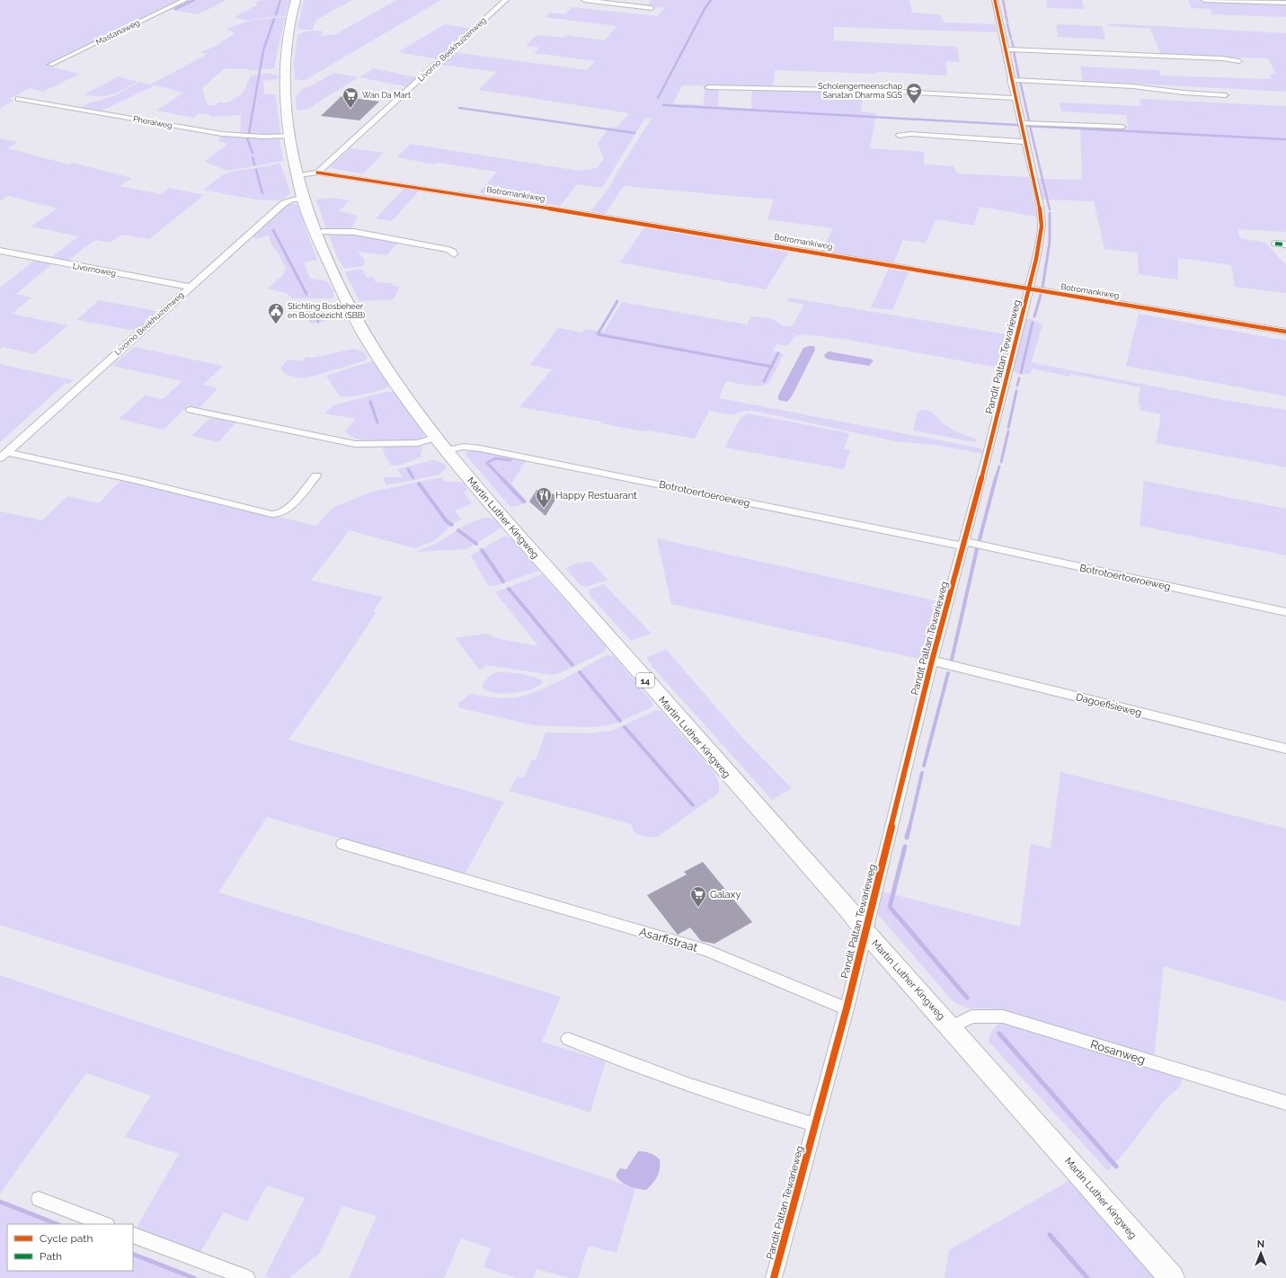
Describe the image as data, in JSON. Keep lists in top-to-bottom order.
{
  "streets": {
    "main road": ["Martin Luther Kingweg", "14"],
    "street": [
      "Mastanaweg",
      "Livorno Beekhuizenweg",
      "Pheraiweg",
      "Botromankiweg",
      "Livornoweg",
      "Pandit Paltan Tewarieweg",
      "Botrotoertoeroeweg",
      "Dagoefisieweg",
      "Asarfistraat",
      "Rosanweg"
    ]
  },
  "crossings": [
    ["Livorno Beekhuizenweg", "Botromankiweg"],
    ["Livorno Beekhuizenweg", "Livornoweg"],
    ["Livorno Beekhuizenweg", "Martin Luther Kingweg"],
    ["Pheraiweg", "Martin Luther Kingweg"],
    ["Botromankiweg", "Pandit Paltan Tewarieweg"],
    ["Pandit Paltan Tewarieweg", "Botrotoertoeroeweg"],
    ["Pandit Paltan Tewarieweg", "Martin Luther Kingweg"],
    ["Pandit Paltan Tewarieweg", "Dagoefisieweg"],
    ["Pandit Paltan Tewarieweg", "Asarfistraat"],
    ["Botrotoertoeroeweg", "Martin Luther Kingweg"],
    ["Martin Luther Kingweg", "Rosanweg"]
  ],
  "places": {
    "school or university": ["Scholengemeenschap Sanatan Dharma SGS"],
    "supermarket": ["Wan Da Mart", "Galaxy"],
    "public building": ["Stichting Bosbeheer en Bostoezicht (SBB)"],
    "restaurant": ["Happy Restuarant"]
  },
  "legend": ["Cycle path", "Path"],
  "north": "top"
}
